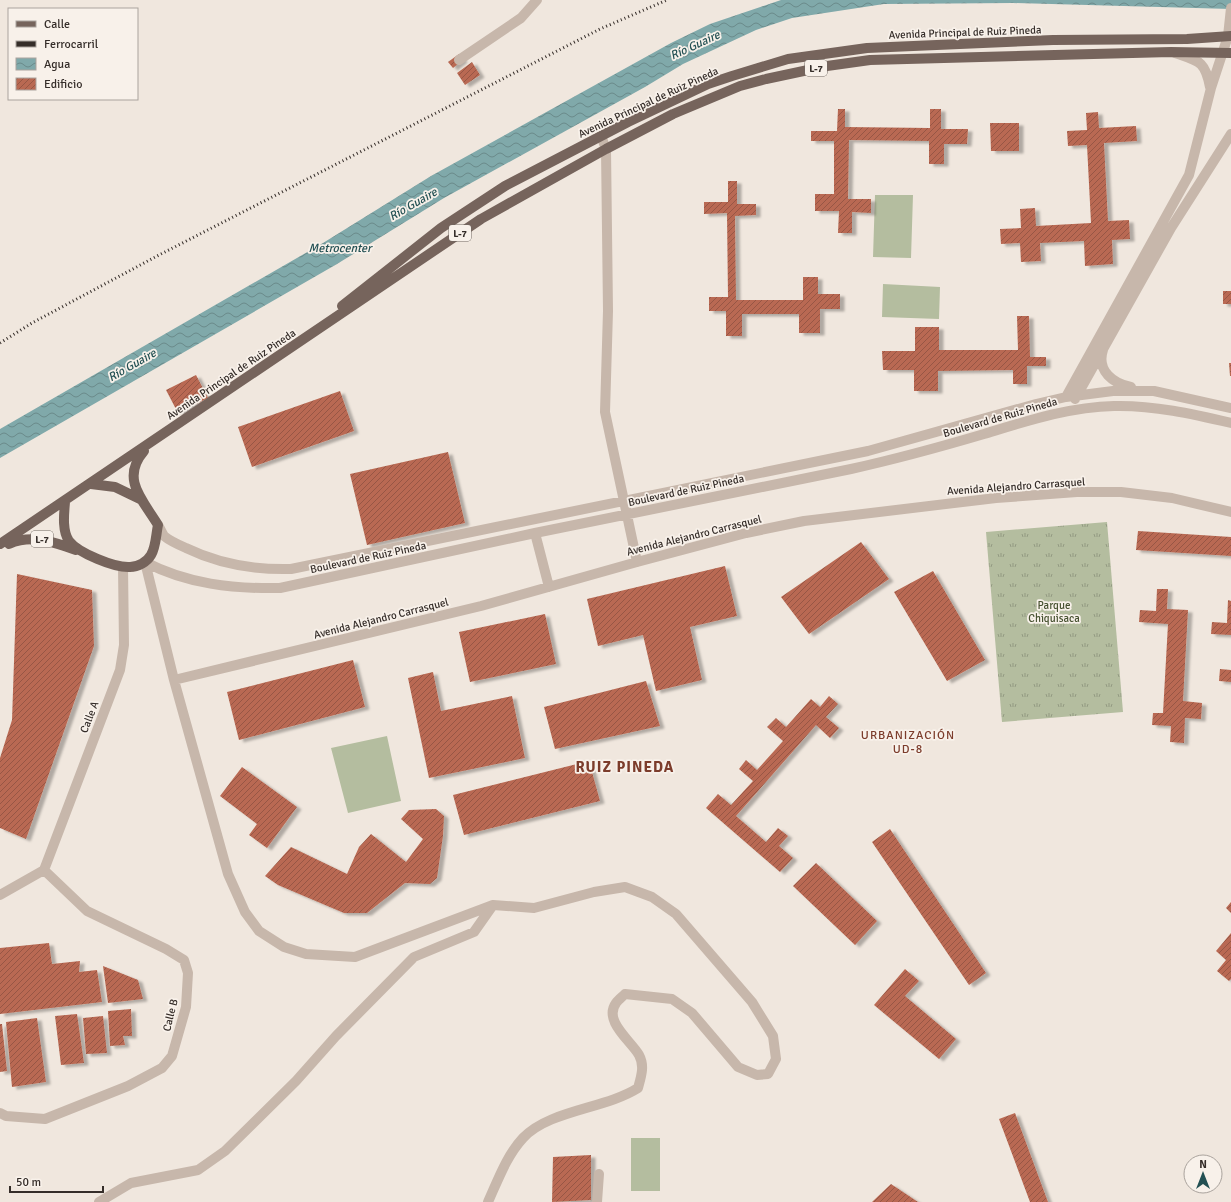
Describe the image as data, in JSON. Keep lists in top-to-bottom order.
{
  "streets": {
    "main road": ["Avenida Principal de Ruiz Pineda", "L-7"],
    "street": [
      "Boulevard de Ruiz Pineda",
      "Avenida Alejandro Carrasquel",
      "Calle A",
      "Calle B"
    ]
  },
  "crossings": [
    ["Avenida Principal de Ruiz Pineda", "L-7"],
    ["Avenida Principal de Ruiz Pineda", "Boulevard de Ruiz Pineda"],
    ["Avenida Principal de Ruiz Pineda", "Calle A"],
    ["L-7", "Boulevard de Ruiz Pineda"],
    ["L-7", "Calle A"],
    ["Boulevard de Ruiz Pineda", "Calle A"],
    ["Calle A", "Calle B"]
  ],
  "districts": ["URBANIZACIÓN UD-8", "RUIZ PINEDA"],
  "water": ["Río Guaire", "Metrocenter"],
  "parks": ["Parque Chiquisaca"],
  "legend": [
    "Calle",
    "Ferrocarril",
    "Agua",
    "Edificio"
  ],
  "scale_bar": "50 m",
  "north": "top"
}
